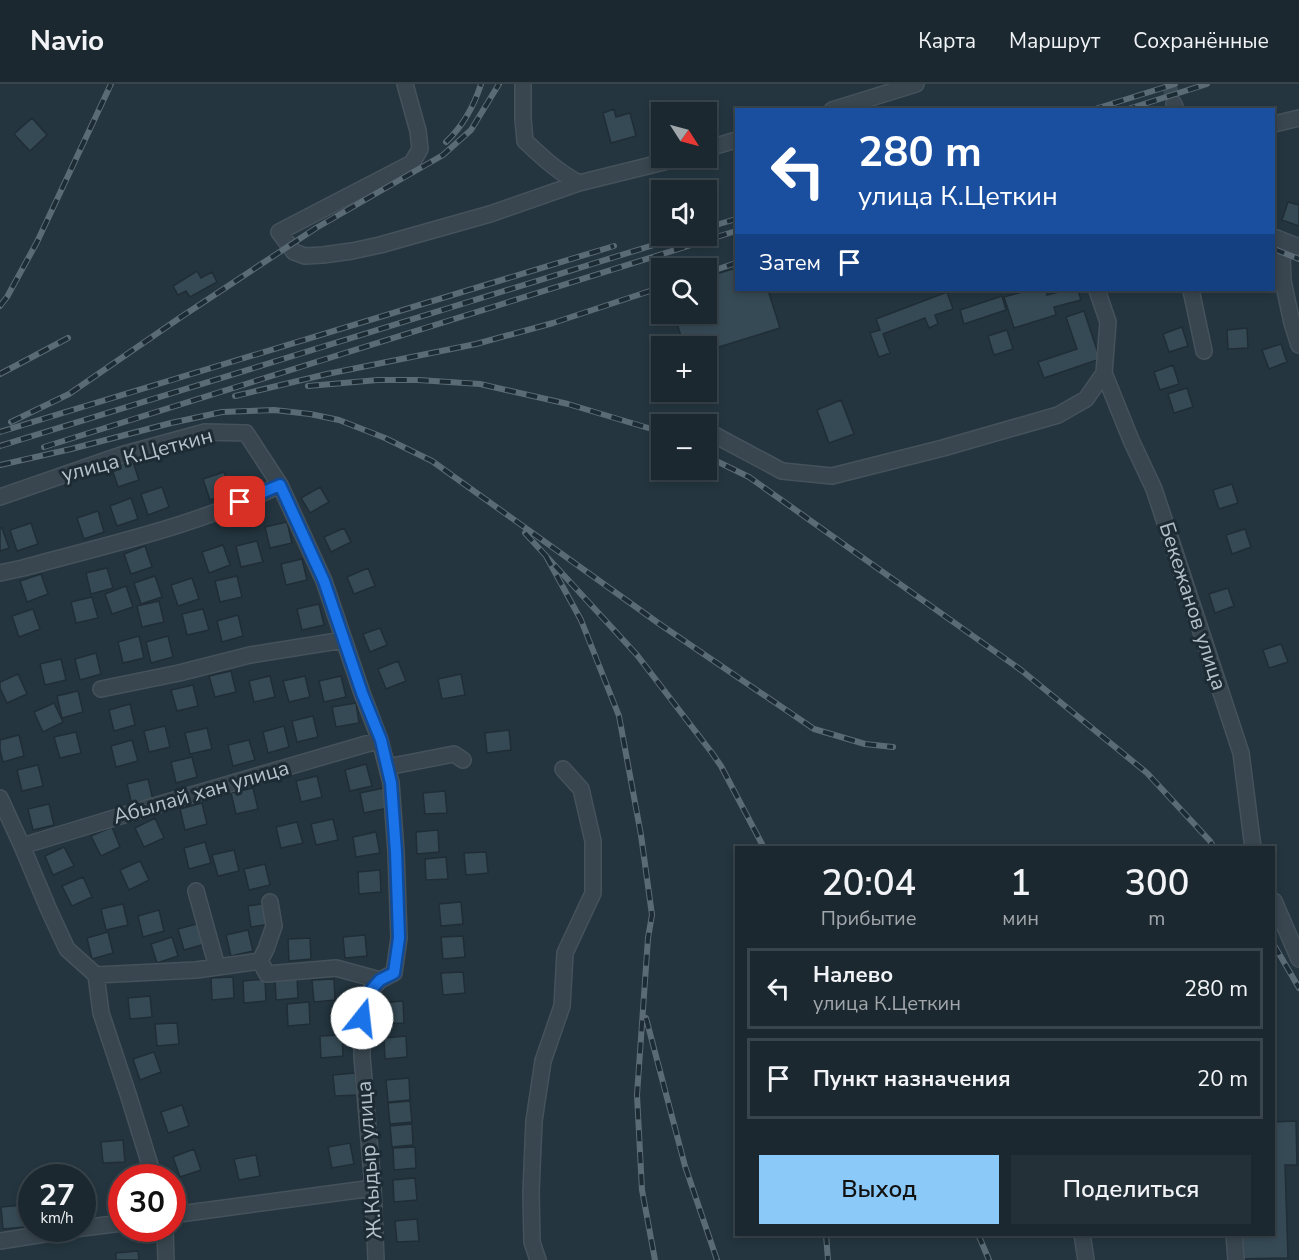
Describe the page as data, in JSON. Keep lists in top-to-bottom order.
{
  "streets": {
    "street": [
      "улица К.Цеткин",
      "Бекежанов улица",
      "Абылай хан улица",
      "Ж.Кыдыр улица"
    ]
  },
  "crossings": [
    ["улица К.Цеткин", "Ж.Кыдыр улица"],
    ["Абылай хан улица", "Ж.Кыдыр улица"]
  ],
  "north": "bottom right",
  "page": {
    "header": "Navio",
    "nav": ["Карта", "Маршрут", "Сохранённые"],
    "map_buttons": ["+", "−"],
    "turn": ["280 m", "улица К.Цеткин"],
    "then": "Затем",
    "eta": [
      "20:04",
      "Прибытие",
      "1",
      "мин",
      "300",
      "m"
    ],
    "list": [
      {
        "name": "Налево",
        "note": "улица К.Цеткин",
        "value": "280 m"
      },
      {
        "name": "Пункт назначения",
        "value": "20 m"
      }
    ],
    "buttons": ["Выход", "Поделиться"],
    "speed": "27 km/h",
    "limit": "30"
  }
}
